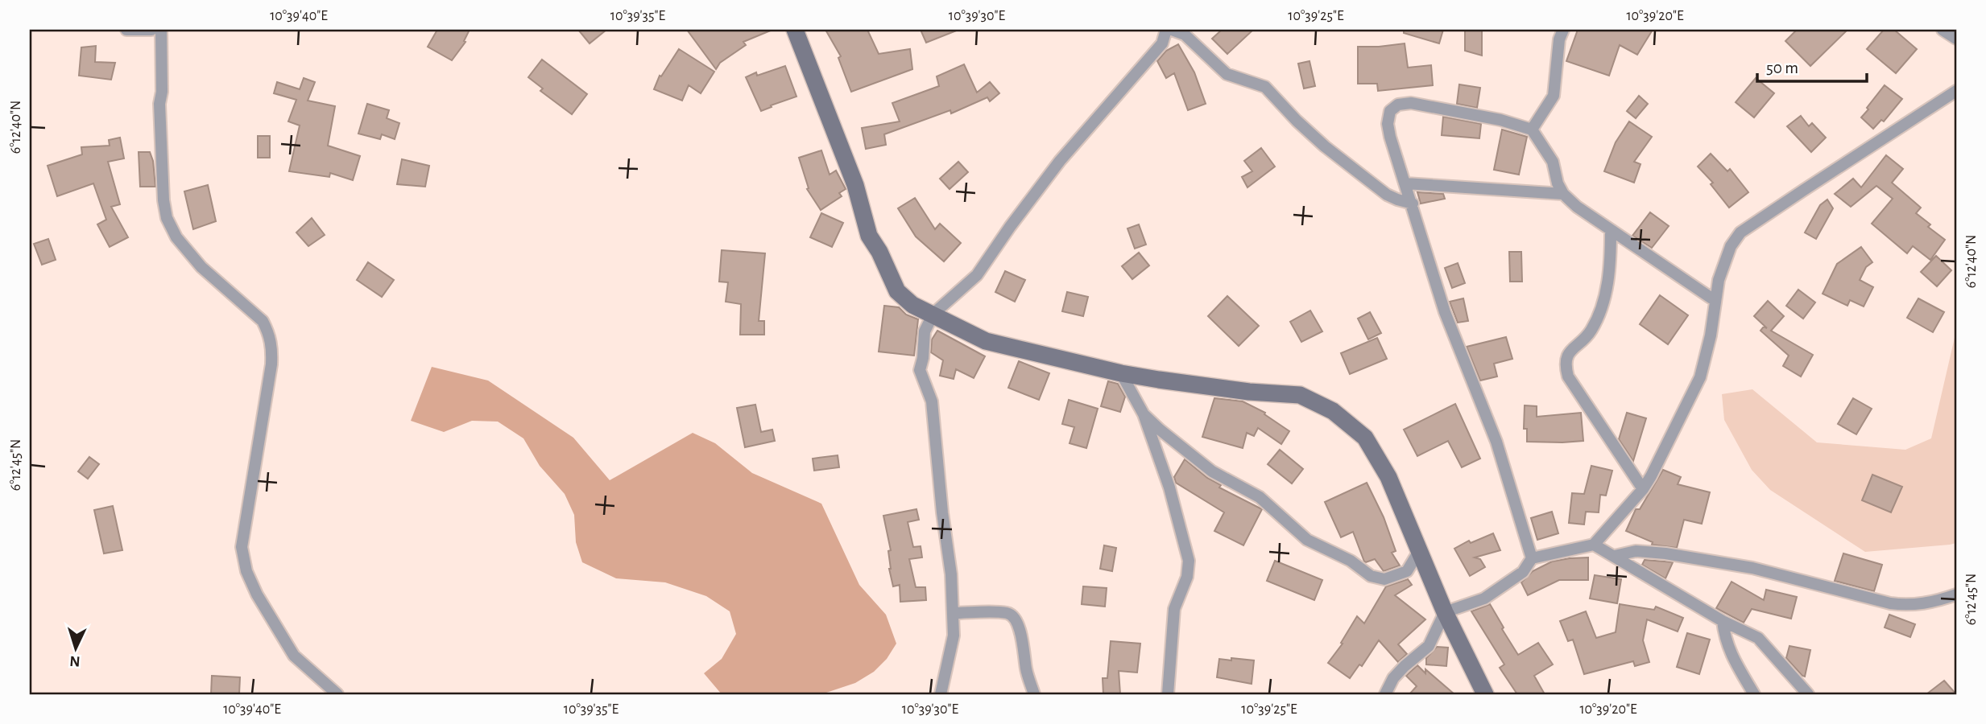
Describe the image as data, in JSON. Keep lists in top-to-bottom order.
{
  "scale_bar": "50 m",
  "north": "bottom",
  "coordinates": [
    "10°39'40\"E",
    "10°39'35\"E",
    "10°39'30\"E",
    "10°39'25\"E",
    "10°39'20\"E",
    "6°12'40\"N",
    "6°12'45\"N"
  ]
}
